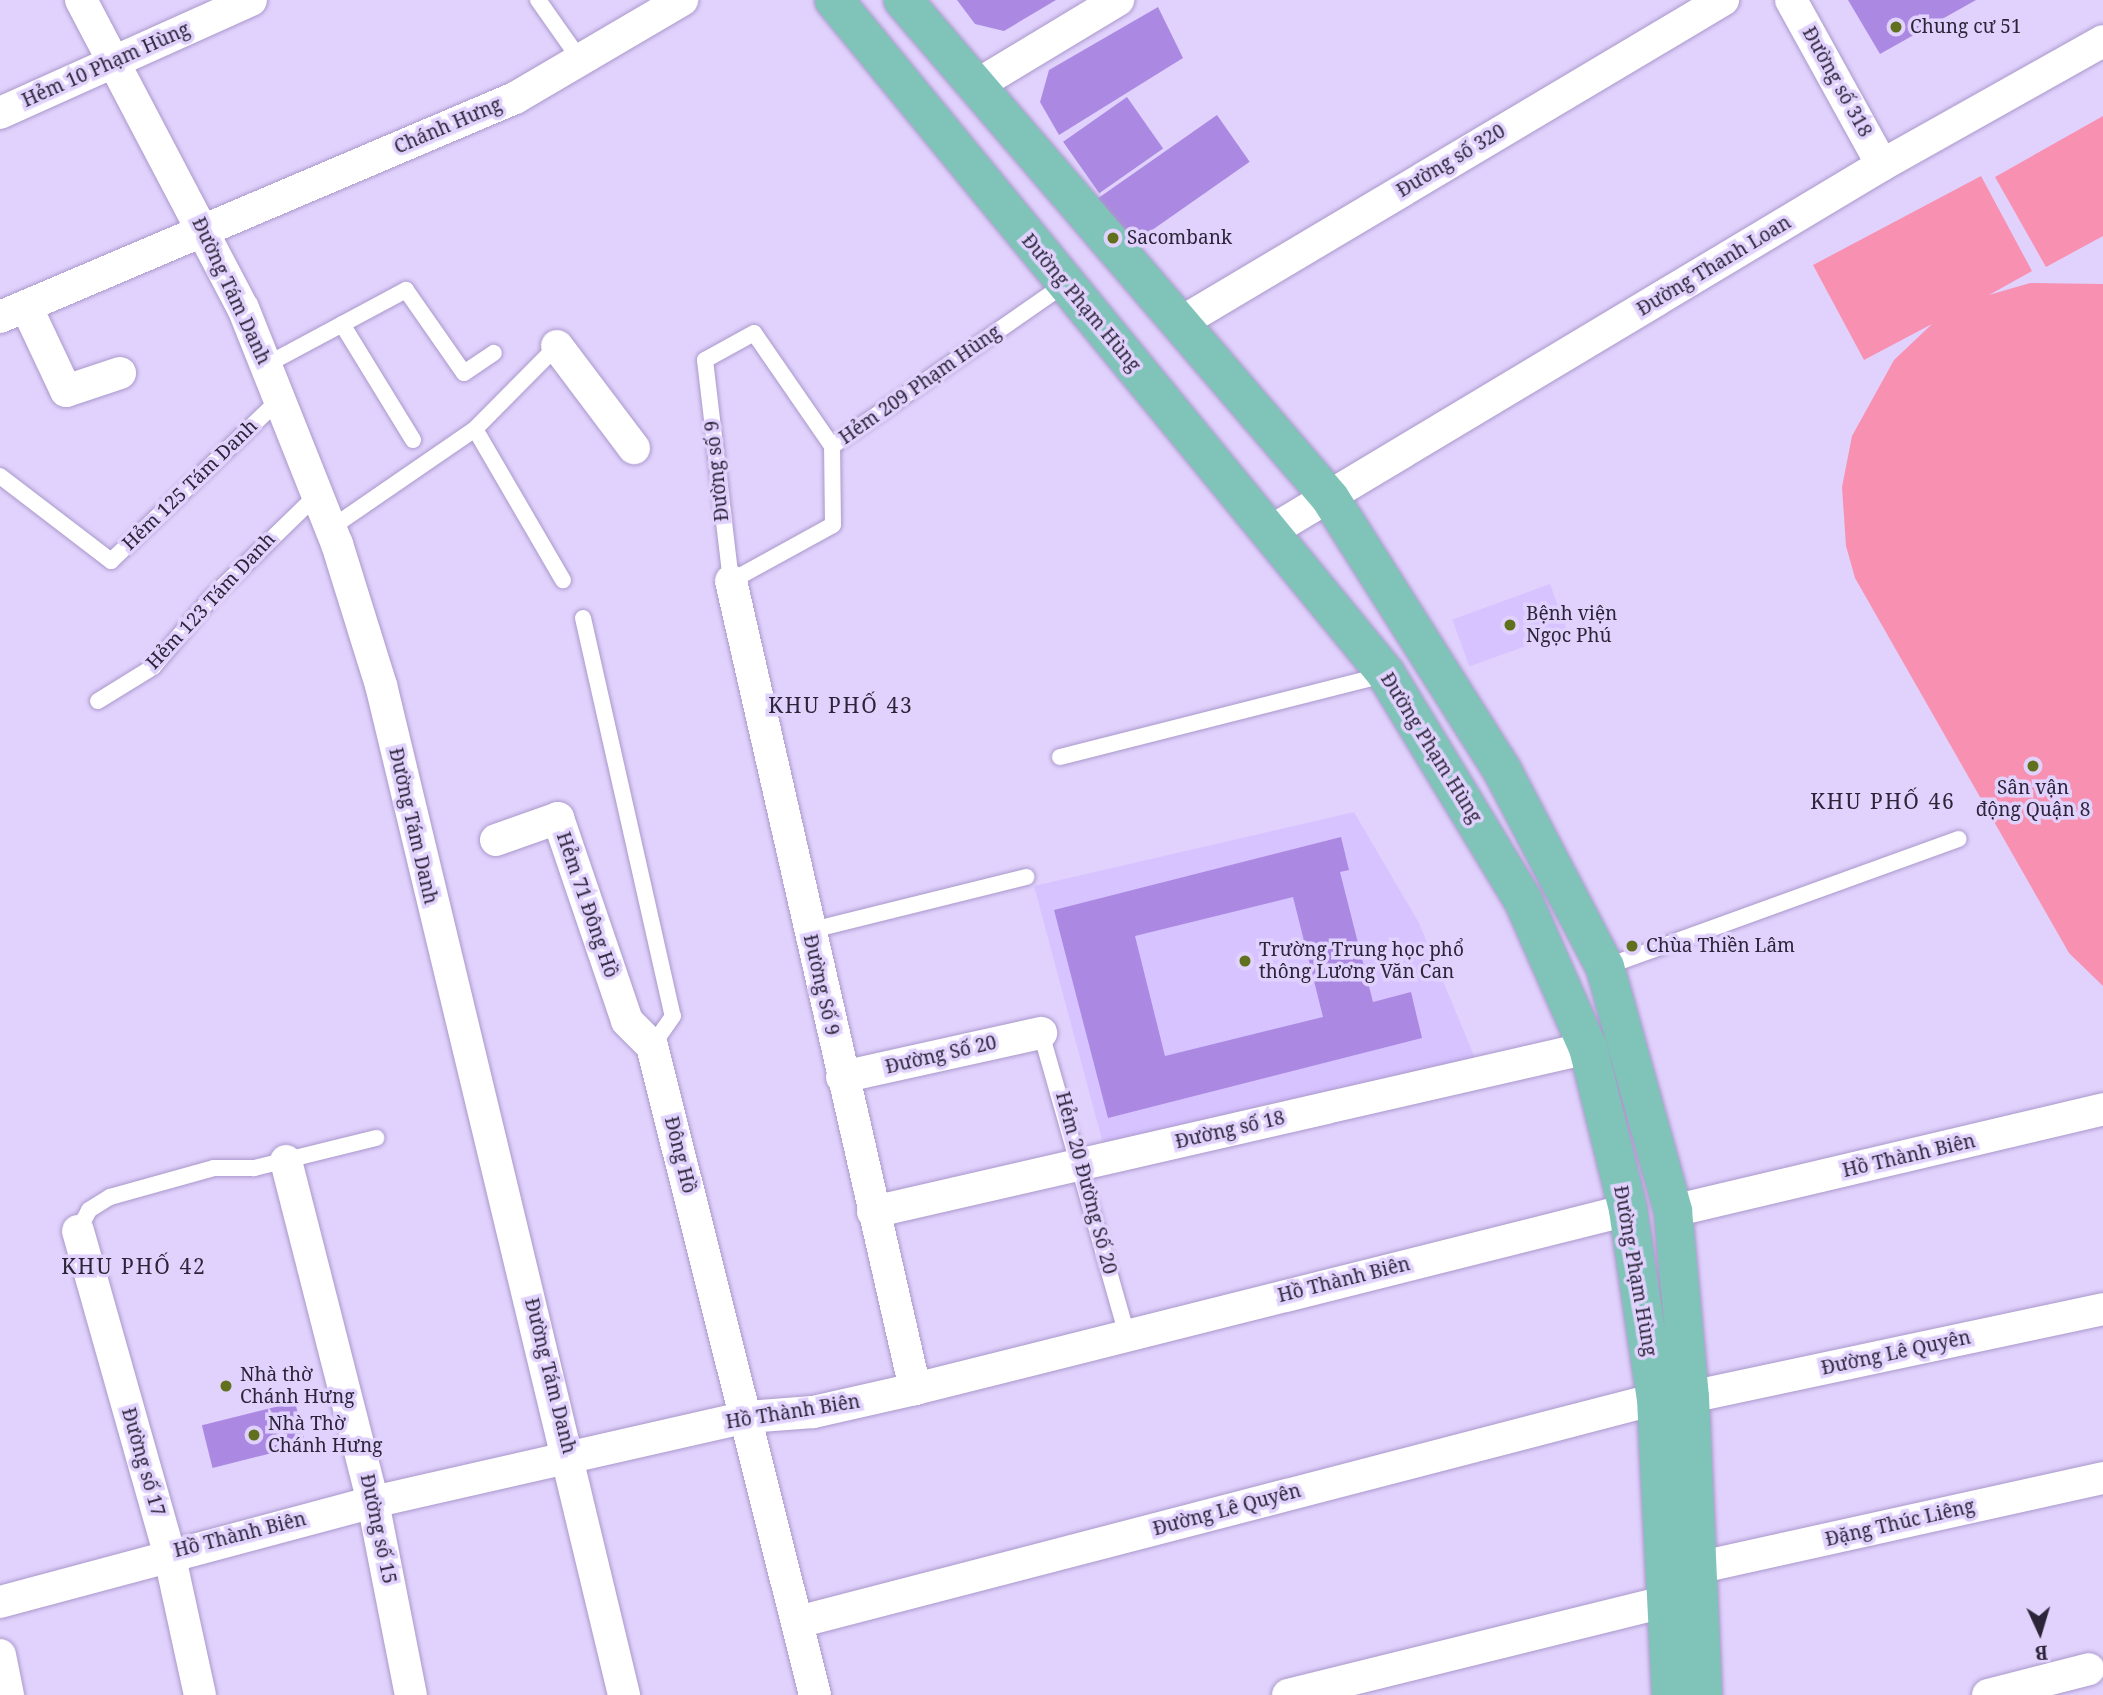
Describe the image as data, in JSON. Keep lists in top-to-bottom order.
{
  "streets": {
    "main road": ["Đường Phạm Hùng"],
    "street": [
      "Hẻm 10 Phạm Hùng",
      "Đường số 318",
      "Chánh Hưng",
      "Đường số 320",
      "Đường Thanh Loan",
      "Đường Tám Danh",
      "Hẻm 71 Đông Hồ",
      "Đường Số 9",
      "Đường Số 20",
      "Đường số 18",
      "Đông Hồ",
      "Hồ Thành Biên",
      "Đường Lê Quyên",
      "Đường số 17",
      "Đặng Thúc Liêng",
      "Đường số 15"
    ],
    "lane": [
      "Hẻm 209 Phạm Hùng",
      "Đường số 9",
      "Hẻm 125 Tám Danh",
      "Hẻm 123 Tám Danh",
      "Hẻm 20 Đường Số 20"
    ]
  },
  "crossings": [
    ["Hẻm 10 Phạm Hùng", "Đường Tám Danh"],
    ["Đường số 318", "Đường Thanh Loan"],
    ["Chánh Hưng", "Đường Tám Danh"],
    ["Đường số 320", "Đường Phạm Hùng"],
    ["Đường Thanh Loan", "Đường Phạm Hùng"],
    ["Đường Tám Danh", "Hẻm 125 Tám Danh"],
    ["Đường Tám Danh", "Hẻm 123 Tám Danh"],
    ["Đường Tám Danh", "Hồ Thành Biên"],
    ["Đường Phạm Hùng", "Hẻm 209 Phạm Hùng"],
    ["Đường Phạm Hùng", "Đường số 18"],
    ["Đường Phạm Hùng", "Hồ Thành Biên"],
    ["Đường Phạm Hùng", "Đường Lê Quyên"],
    ["Đường Phạm Hùng", "Đặng Thúc Liêng"],
    ["Hẻm 209 Phạm Hùng", "Đường số 9"],
    ["Hẻm 209 Phạm Hùng", "Đường Số 9"],
    ["Đường số 9", "Đường Số 9"],
    ["Hẻm 71 Đông Hồ", "Đông Hồ"],
    ["Đường Số 9", "Đường Số 20"],
    ["Đường Số 9", "Đường số 18"],
    ["Đường Số 9", "Hồ Thành Biên"],
    ["Đường Số 20", "Hẻm 20 Đường Số 20"],
    ["Đường số 18", "Hẻm 20 Đường Số 20"],
    ["Đông Hồ", "Hồ Thành Biên"],
    ["Đông Hồ", "Đường Lê Quyên"],
    ["Hồ Thành Biên", "Hẻm 20 Đường Số 20"],
    ["Hồ Thành Biên", "Đường số 17"],
    ["Hồ Thành Biên", "Đường số 15"]
  ],
  "districts": ["KHU PHỐ 43", "KHU PHỐ 46", "KHU PHỐ 42"],
  "places": [
    "Chung cư 51",
    "Sacombank",
    "Bệnh viện Ngọc Phú",
    "Sân vận động Quận 8",
    "Chùa Thiền Lâm",
    "Trường Trung học phổ thông Lương Văn Can",
    "Nhà thờ Chánh Hưng",
    "Nhà Thờ Chánh Hưng"
  ],
  "north": "bottom"
}
